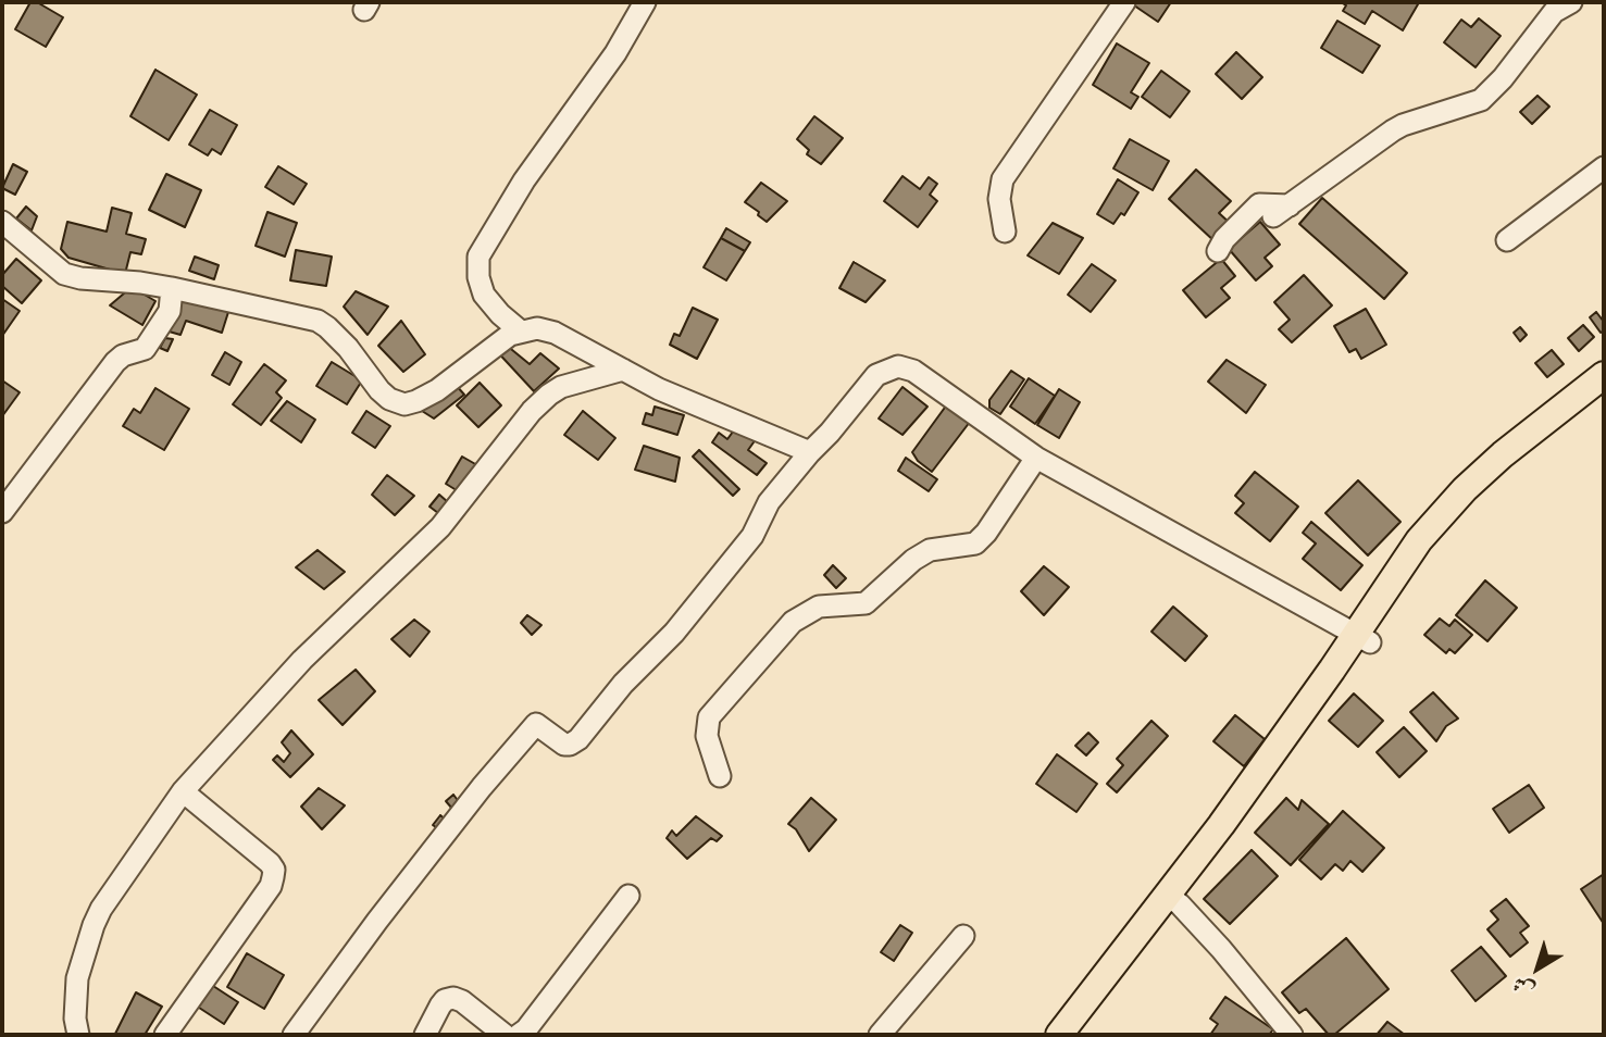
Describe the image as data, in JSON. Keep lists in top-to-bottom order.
{
  "north": "bottom left"
}
